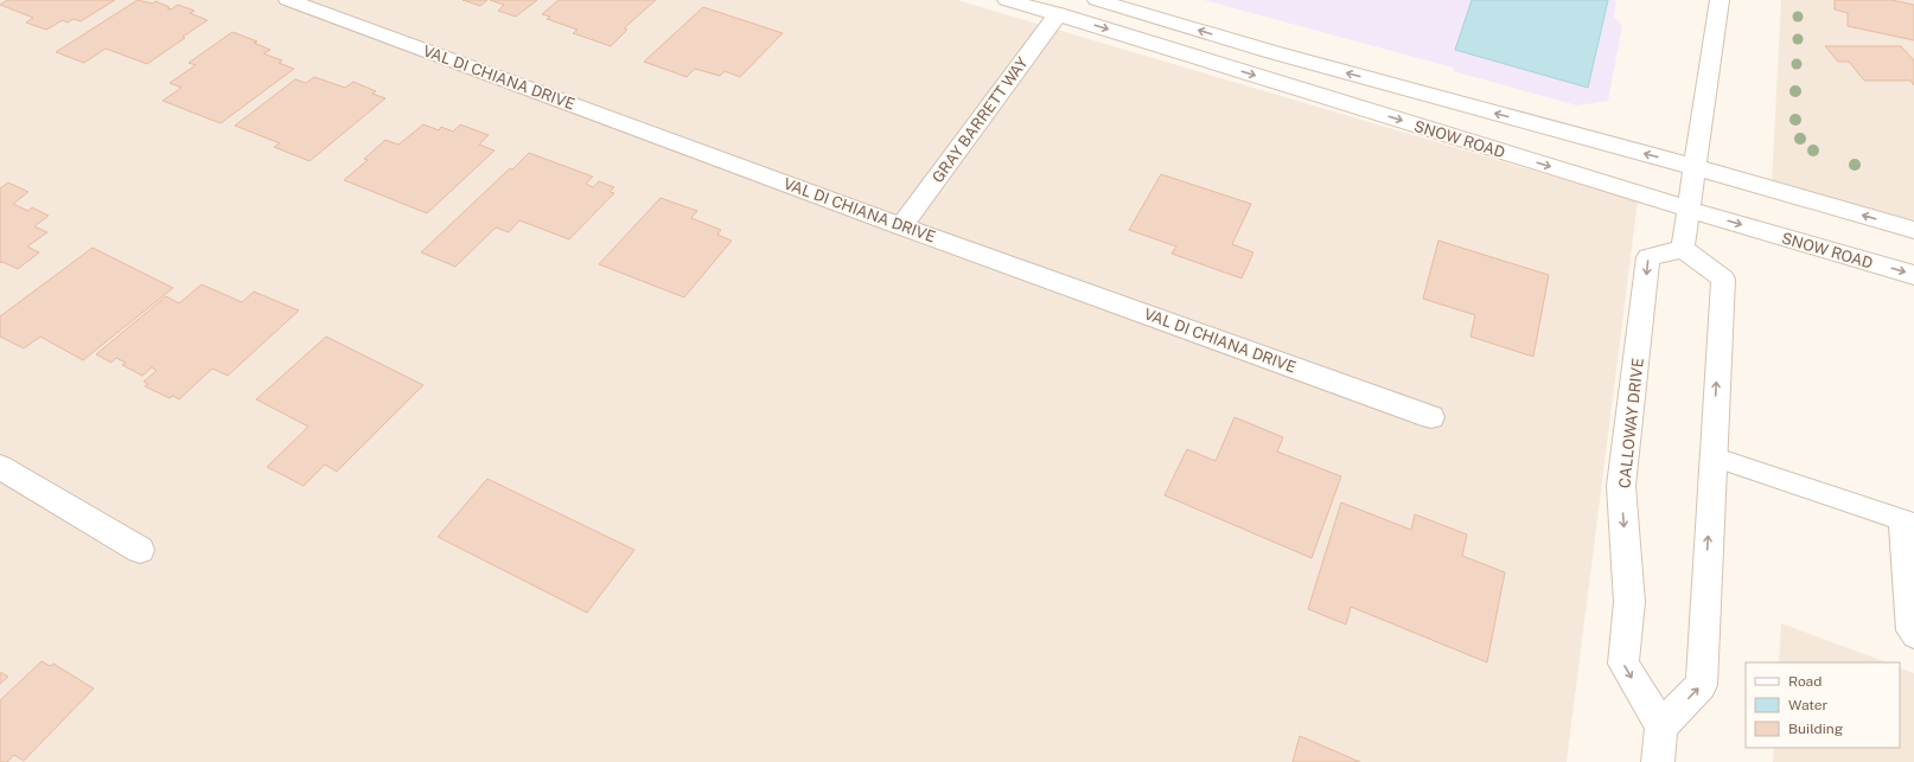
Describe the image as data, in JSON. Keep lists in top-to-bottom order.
{
  "streets": {
    "main road": [
      "VAL DI CHIANA DRIVE",
      "GRAY BARRETT WAY",
      "SNOW ROAD",
      "CALLOWAY DRIVE"
    ]
  },
  "crossings": [
    ["VAL DI CHIANA DRIVE", "GRAY BARRETT WAY"],
    ["GRAY BARRETT WAY", "SNOW ROAD"]
  ],
  "legend": ["Road", "Water", "Building"]
}
